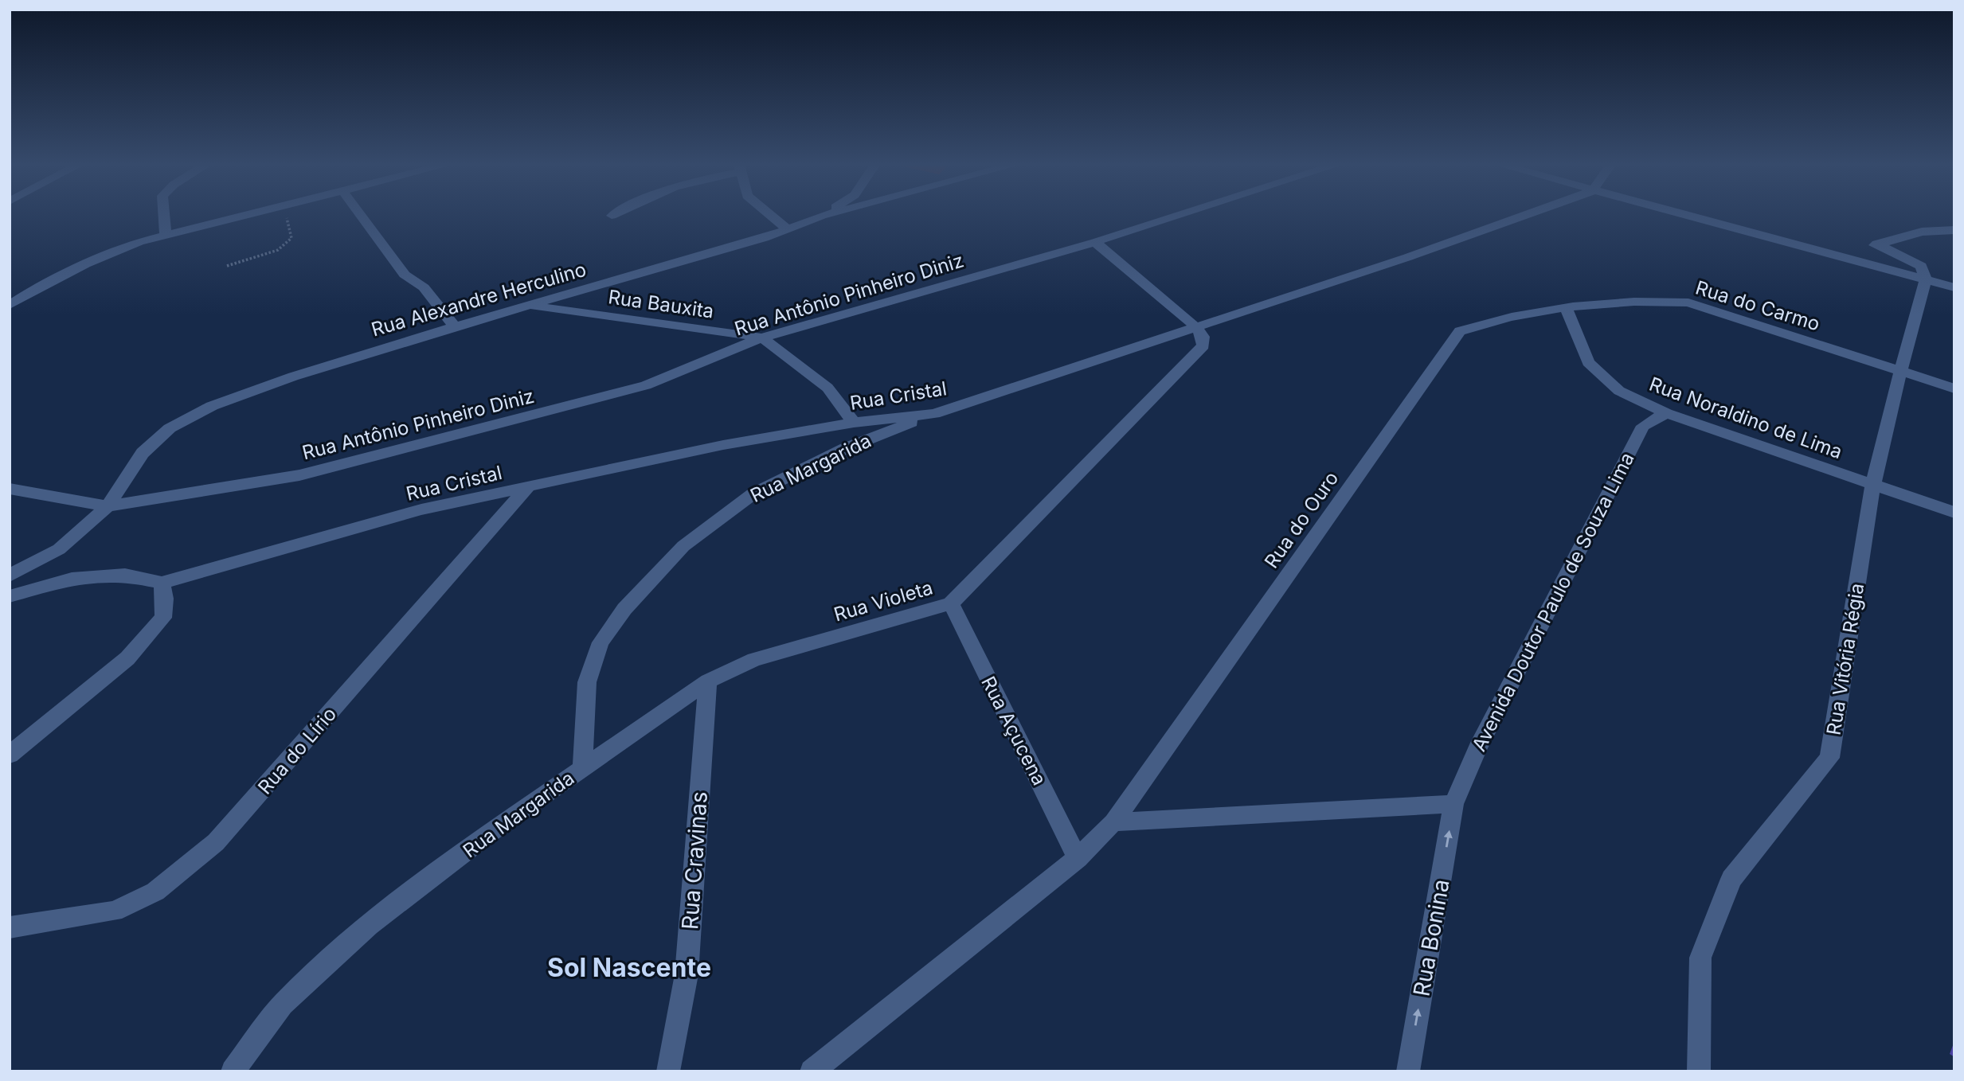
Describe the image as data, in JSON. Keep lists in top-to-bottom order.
{
  "streets": {
    "street": [
      "Rua Antônio Pinheiro Diniz",
      "Rua Alexandre Herculino",
      "Rua Bauxita",
      "Rua do Carmo",
      "Rua Cristal",
      "Rua Noraldino de Lima",
      "Rua Margarida",
      "Rua do Ouro",
      "Rua Violeta",
      "Avenida Doutor Paulo de Souza Lima",
      "Rua Vitória Régia",
      "Rua Açucena",
      "Rua do Lírio",
      "Rua Cravinas",
      "Rua Bonina"
    ]
  },
  "crossings": [
    ["Rua Antônio Pinheiro Diniz", "Rua Alexandre Herculino"],
    ["Rua Antônio Pinheiro Diniz", "Rua Bauxita"],
    ["Rua Alexandre Herculino", "Rua Bauxita"],
    ["Rua Bauxita", "Rua Cristal"],
    ["Rua do Carmo", "Rua Noraldino de Lima"],
    ["Rua do Carmo", "Rua do Ouro"],
    ["Rua do Carmo", "Rua Vitória Régia"],
    ["Rua Cristal", "Rua Margarida"],
    ["Rua Cristal", "Rua Violeta"],
    ["Rua Cristal", "Rua do Lírio"],
    ["Rua Noraldino de Lima", "Rua do Ouro"],
    ["Rua Noraldino de Lima", "Avenida Doutor Paulo de Souza Lima"],
    ["Rua Noraldino de Lima", "Rua Vitória Régia"],
    ["Rua Margarida", "Rua Violeta"],
    ["Rua Violeta", "Rua Açucena"],
    ["Rua Violeta", "Rua Cravinas"],
    ["Avenida Doutor Paulo de Souza Lima", "Rua Bonina"]
  ],
  "one_way": ["Rua Bonina"],
  "districts": ["Sol Nascente"]
}
